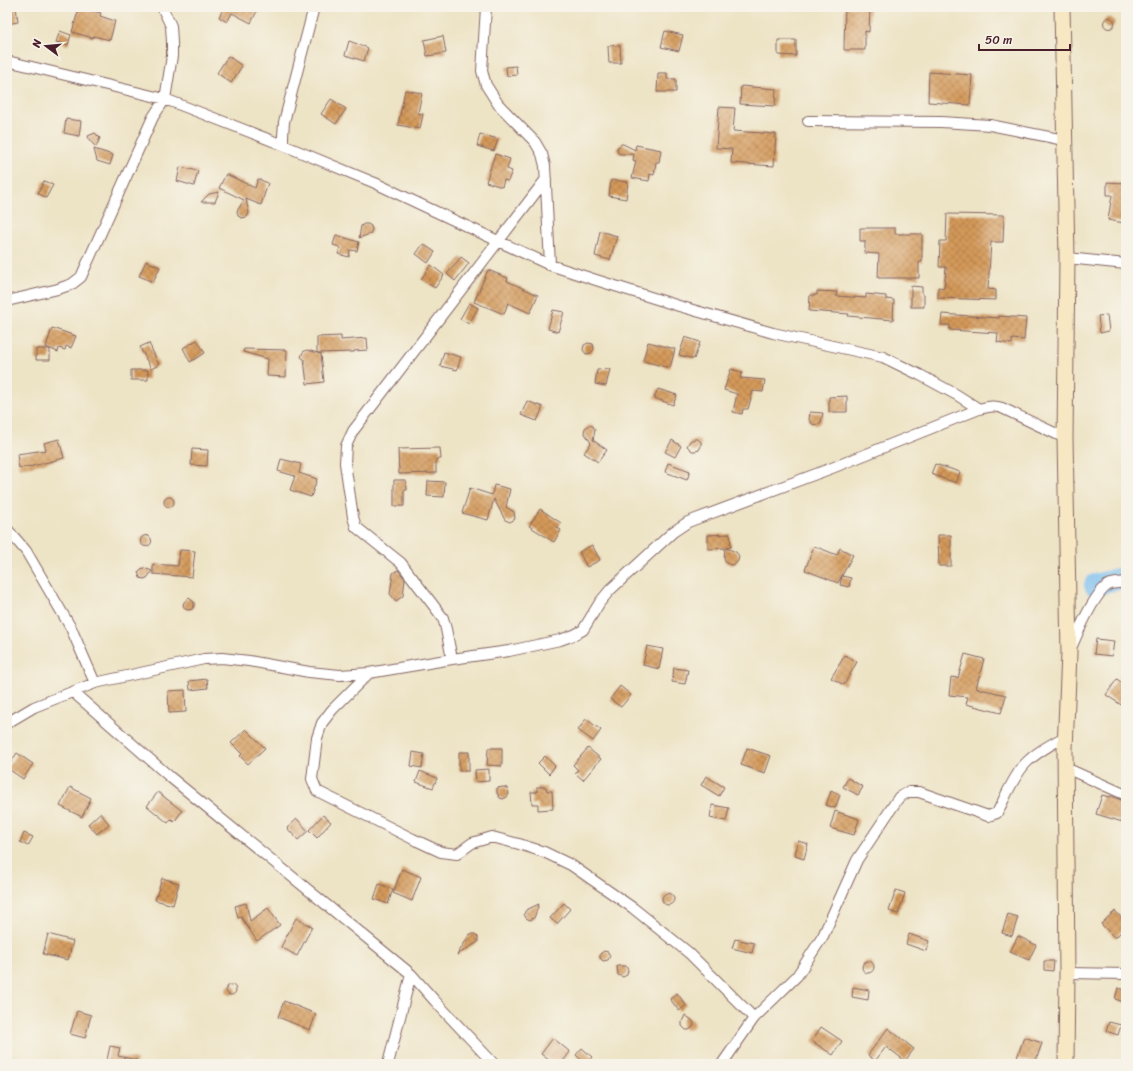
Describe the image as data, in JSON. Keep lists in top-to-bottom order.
{
  "scale_bar": "50 m",
  "north": "left"
}
